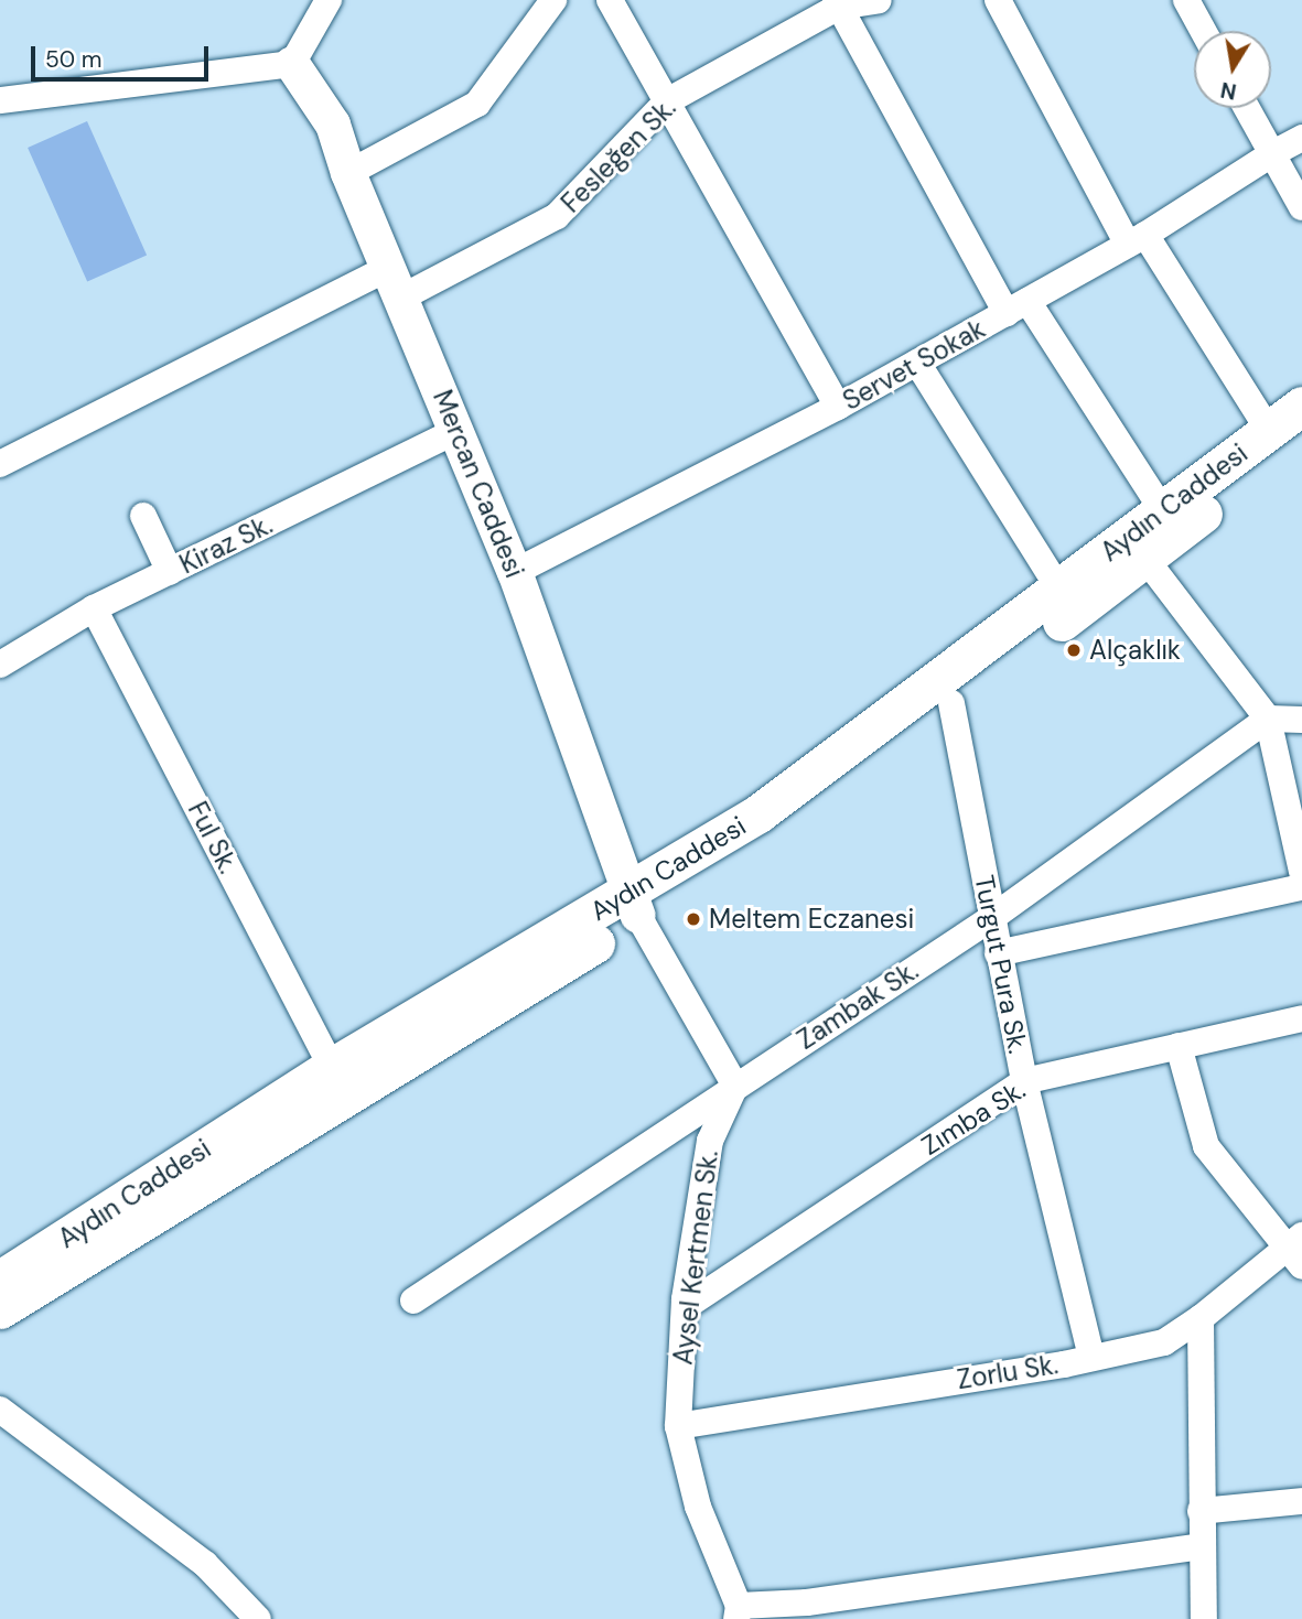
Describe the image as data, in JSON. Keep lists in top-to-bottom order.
{
  "streets": {
    "main road": ["Aydın Caddesi"],
    "street": [
      "Fesleğen Sk.",
      "Servet Sokak",
      "Mercan Caddesi",
      "Kiraz Sk.",
      "Ful Sk.",
      "Turgut Pura Sk.",
      "Zambak Sk.",
      "Zımba Sk.",
      "Aysel Kertmen Sk.",
      "Zorlu Sk."
    ]
  },
  "crossings": [
    ["Fesleğen Sk.", "Mercan Caddesi"],
    ["Servet Sokak", "Mercan Caddesi"],
    ["Mercan Caddesi", "Aydın Caddesi"],
    ["Mercan Caddesi", "Kiraz Sk."],
    ["Aydın Caddesi", "Ful Sk."],
    ["Aydın Caddesi", "Turgut Pura Sk."],
    ["Kiraz Sk.", "Ful Sk."],
    ["Turgut Pura Sk.", "Zambak Sk."],
    ["Turgut Pura Sk.", "Zımba Sk."],
    ["Turgut Pura Sk.", "Zorlu Sk."],
    ["Zambak Sk.", "Aysel Kertmen Sk."],
    ["Zımba Sk.", "Aysel Kertmen Sk."],
    ["Aysel Kertmen Sk.", "Zorlu Sk."]
  ],
  "places": ["Alçaklık", "Meltem Eczanesi"],
  "scale_bar": "50 m",
  "north": "bottom"
}
